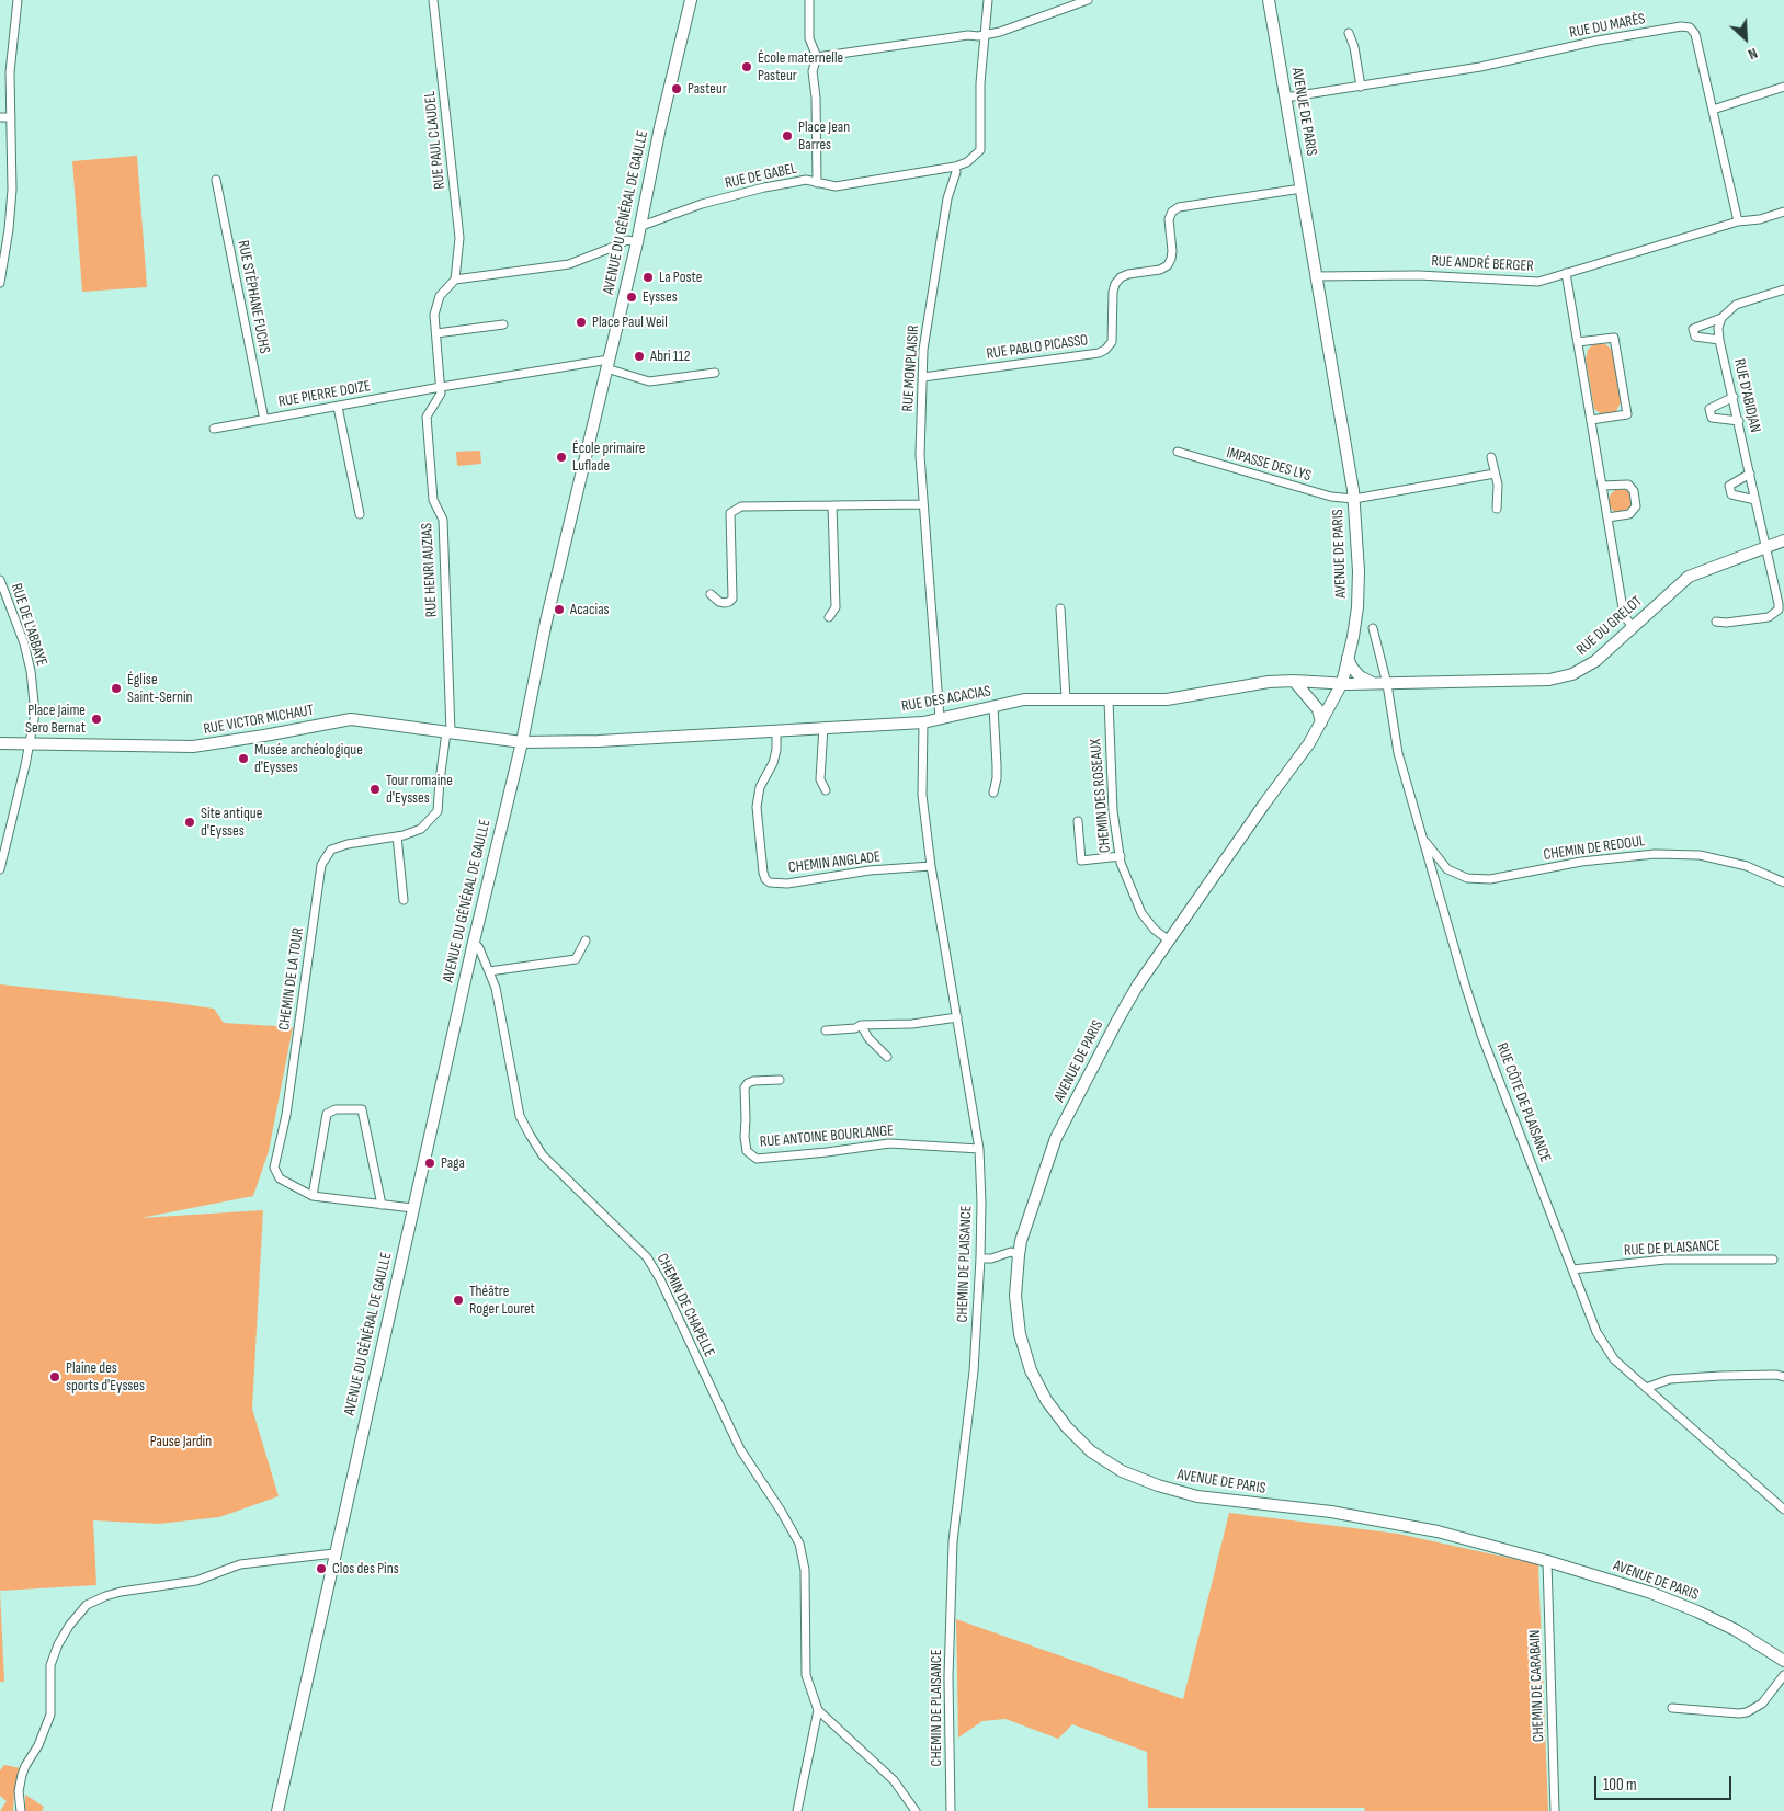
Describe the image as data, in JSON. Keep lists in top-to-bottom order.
{
  "streets": {
    "main road": [
      "AVENUE DE PARIS",
      "AVENUE DU GÉNÉRAL DE GAULLE",
      "RUE DU GRELOT",
      "RUE DES ACACIAS",
      "RUE VICTOR MICHAUT"
    ],
    "street": [
      "RUE DU MARÈS",
      "RUE PAUL CLAUDEL",
      "RUE DE GABEL",
      "RUE ANDRÉ BERGER",
      "RUE STÉPHANE FUCHS",
      "RUE PABLO PICASSO",
      "RUE MONPLAISIR",
      "RUE PIERRE DOIZE",
      "RUE D'ABIDJAN",
      "IMPASSE DES LYS",
      "RUE HENRI AUZIAS",
      "RUE DE L'ABBAYE",
      "CHEMIN DES ROSEAUX",
      "CHEMIN DE REDOUL",
      "CHEMIN ANGLADE",
      "CHEMIN DE LA TOUR",
      "RUE CÔTE DE PLAISANCE",
      "RUE ANTOINE BOURLANGE",
      "RUE DE PLAISANCE",
      "CHEMIN DE PLAISANCE",
      "CHEMIN DE CHAPELLE",
      "CHEMIN DE CARABAIN"
    ]
  },
  "crossings": [
    ["RUE DU MARÈS", "AVENUE DE PARIS"],
    ["RUE DU MARÈS", "RUE ANDRÉ BERGER"],
    ["AVENUE DE PARIS", "RUE ANDRÉ BERGER"],
    ["AVENUE DE PARIS", "RUE PABLO PICASSO"],
    ["AVENUE DE PARIS", "IMPASSE DES LYS"],
    ["AVENUE DE PARIS", "RUE DU GRELOT"],
    ["AVENUE DE PARIS", "RUE DES ACACIAS"],
    ["AVENUE DE PARIS", "CHEMIN DES ROSEAUX"],
    ["AVENUE DE PARIS", "CHEMIN DE CARABAIN"],
    ["RUE PAUL CLAUDEL", "RUE HENRI AUZIAS"],
    ["RUE DE GABEL", "AVENUE DU GÉNÉRAL DE GAULLE"],
    ["RUE DE GABEL", "RUE MONPLAISIR"],
    ["AVENUE DU GÉNÉRAL DE GAULLE", "RUE PIERRE DOIZE"],
    ["AVENUE DU GÉNÉRAL DE GAULLE", "RUE DES ACACIAS"],
    ["AVENUE DU GÉNÉRAL DE GAULLE", "RUE VICTOR MICHAUT"],
    ["AVENUE DU GÉNÉRAL DE GAULLE", "CHEMIN DE CHAPELLE"],
    ["RUE STÉPHANE FUCHS", "RUE PIERRE DOIZE"],
    ["RUE PABLO PICASSO", "RUE MONPLAISIR"],
    ["RUE MONPLAISIR", "RUE DES ACACIAS"],
    ["RUE PIERRE DOIZE", "RUE HENRI AUZIAS"],
    ["RUE D'ABIDJAN", "RUE DU GRELOT"],
    ["RUE HENRI AUZIAS", "RUE VICTOR MICHAUT"],
    ["RUE HENRI AUZIAS", "CHEMIN DE LA TOUR"],
    ["RUE DE L'ABBAYE", "RUE VICTOR MICHAUT"],
    ["RUE DU GRELOT", "RUE DES ACACIAS"],
    ["RUE DU GRELOT", "RUE CÔTE DE PLAISANCE"],
    ["RUE DES ACACIAS", "RUE VICTOR MICHAUT"],
    ["RUE DES ACACIAS", "CHEMIN DES ROSEAUX"],
    ["RUE DES ACACIAS", "CHEMIN ANGLADE"],
    ["RUE DES ACACIAS", "CHEMIN DE PLAISANCE"],
    ["RUE VICTOR MICHAUT", "CHEMIN DE LA TOUR"],
    ["CHEMIN DE REDOUL", "RUE CÔTE DE PLAISANCE"],
    ["CHEMIN ANGLADE", "CHEMIN DE PLAISANCE"],
    ["RUE CÔTE DE PLAISANCE", "RUE DE PLAISANCE"],
    ["RUE ANTOINE BOURLANGE", "CHEMIN DE PLAISANCE"]
  ],
  "parks": ["Pause Jardin"],
  "places": [
    "École maternelle Pasteur",
    "Pasteur",
    "Place Jean Barres",
    "La Poste",
    "Eysses",
    "Place Paul Weil",
    "Abri 112",
    "École primaire Luflade",
    "Acacias",
    "Église Saint-Sernin",
    "Place Jaime Sero Bernat",
    "Musée archéologique d'Eysses",
    "Tour romaine d'Eysses",
    "Site antique d'Eysses",
    "Paga",
    "Théâtre Roger Louret",
    "Plaine des sports d'Eysses",
    "Clos des Pins"
  ],
  "scale_bar": "100 m",
  "north": "bottom right"
}
